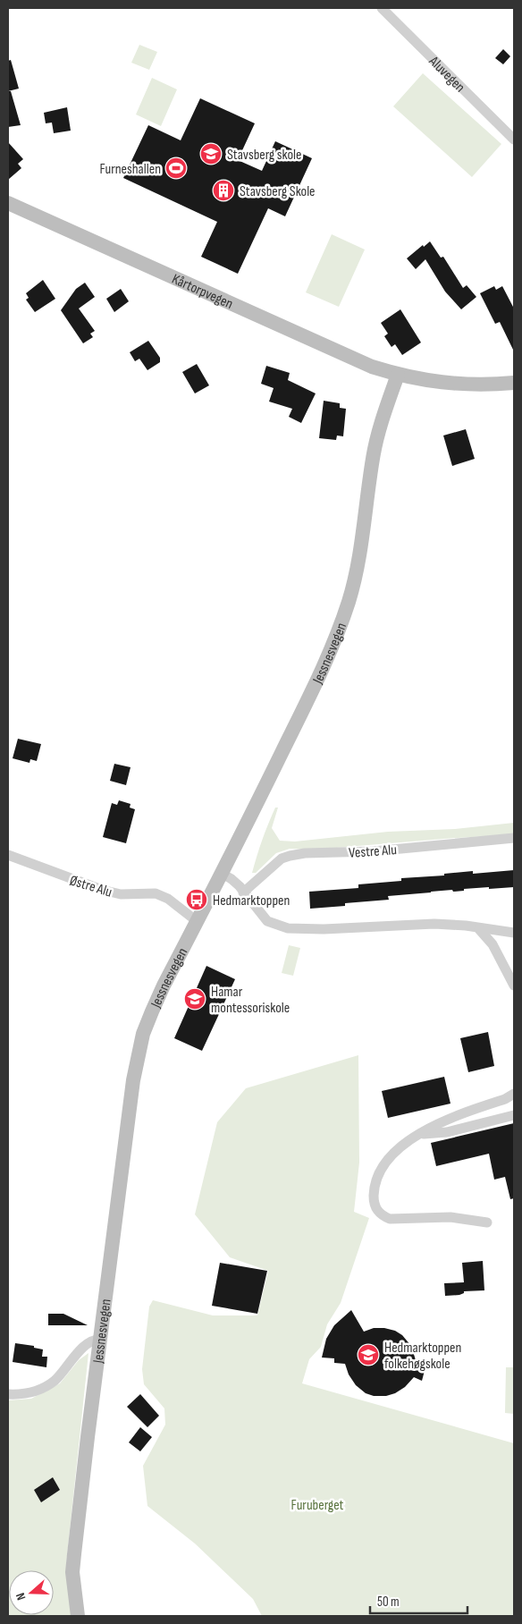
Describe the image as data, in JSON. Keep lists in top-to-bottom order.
{
  "streets": {
    "main road": ["Kårtorpvegen", "Jessnesvegen"],
    "street": ["Aluvegen", "Vestre Alu", "Østre Alu"]
  },
  "crossings": [
    ["Kårtorpvegen", "Jessnesvegen"],
    ["Jessnesvegen", "Østre Alu"]
  ],
  "parks": ["Furuberget"],
  "places": {
    "school or university": ["Stavsberg skole", "Hamar montessoriskole", "Hedmarktoppen folkehøgskole"],
    "sports": ["Furneshallen"],
    "building": ["Stavsberg Skole"],
    "bus stop": ["Hedmarktoppen"]
  },
  "scale_bar": "50 m",
  "north": "left"
}
